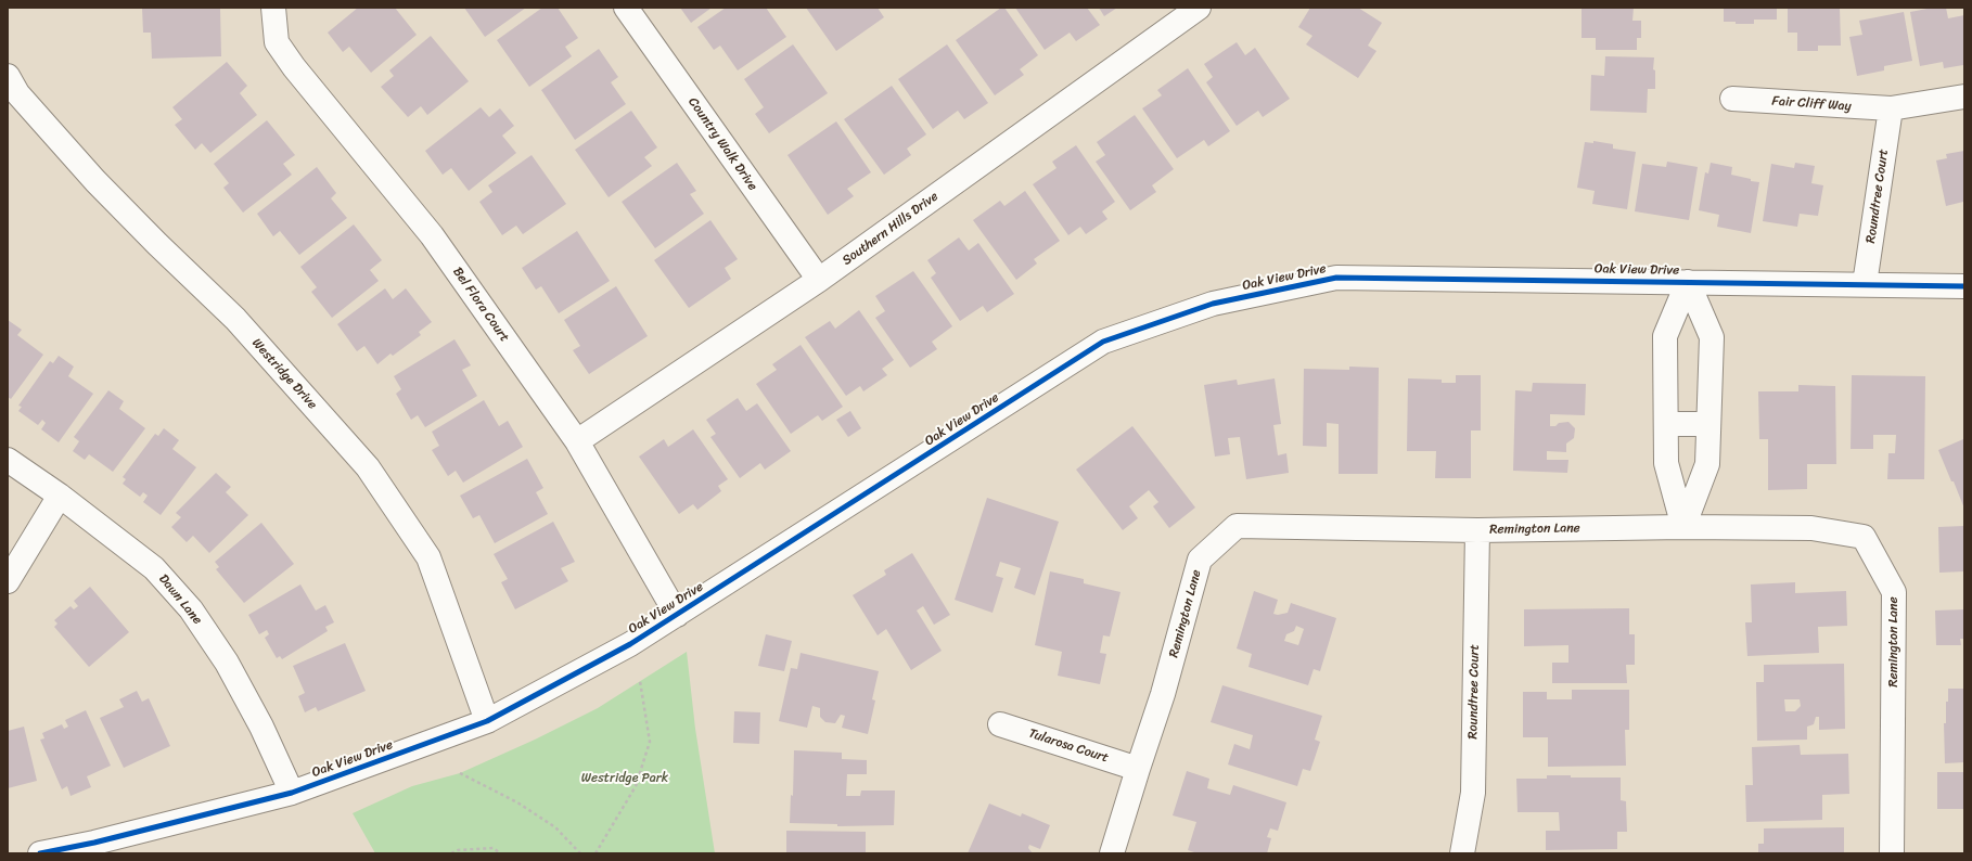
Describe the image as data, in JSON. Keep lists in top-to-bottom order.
{
  "streets": {
    "street": [
      "Fair Cliff Way",
      "Country Walk Drive",
      "Roundtree Court",
      "Southern Hills Drive",
      "Oak View Drive",
      "Bel Flora Court",
      "Westridge Drive",
      "Remington Lane",
      "Dawn Lane",
      "Tularosa Court"
    ]
  },
  "crossings": [
    ["Fair Cliff Way", "Roundtree Court"],
    ["Country Walk Drive", "Southern Hills Drive"],
    ["Roundtree Court", "Oak View Drive"],
    ["Roundtree Court", "Remington Lane"],
    ["Southern Hills Drive", "Bel Flora Court"],
    ["Oak View Drive", "Bel Flora Court"],
    ["Oak View Drive", "Westridge Drive"],
    ["Oak View Drive", "Dawn Lane"],
    ["Remington Lane", "Tularosa Court"]
  ],
  "parks": ["Westridge Park"]
}
